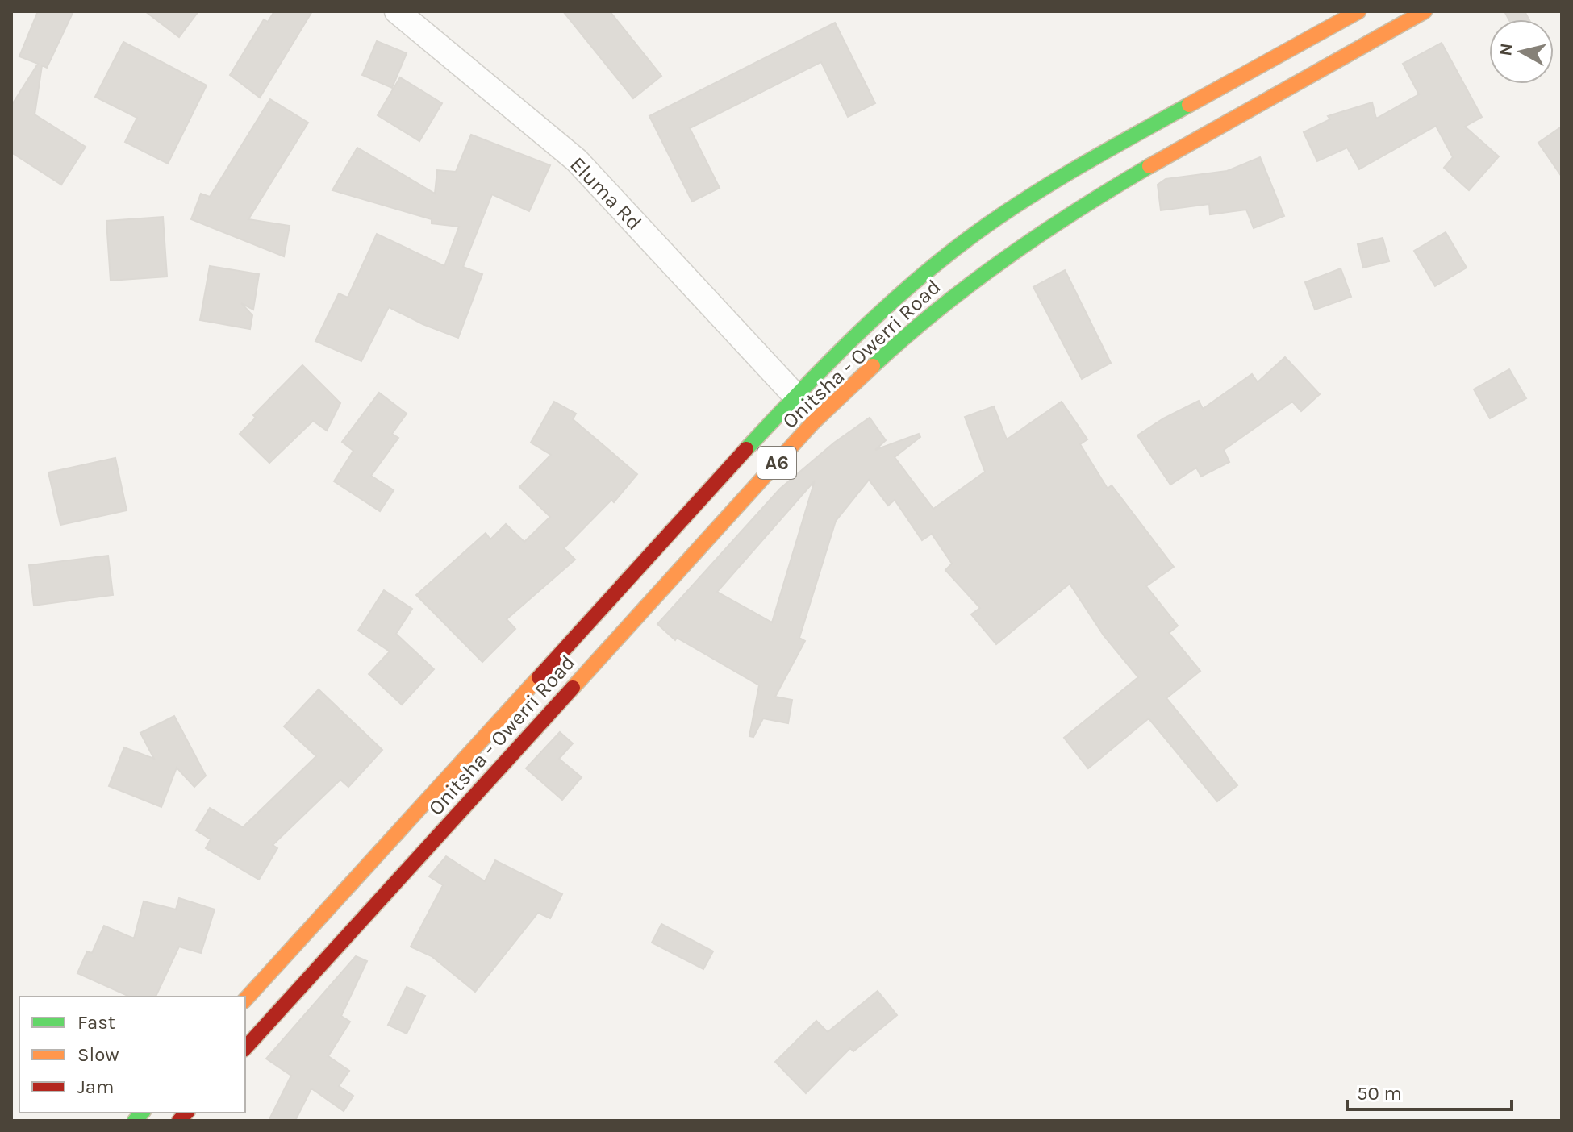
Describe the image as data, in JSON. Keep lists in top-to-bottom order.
{
  "streets": {
    "highway": ["Onitsha - Owerri Road", "A6"],
    "street": ["Eluma Rd"]
  },
  "crossings": [
    ["Eluma Rd", "Onitsha - Owerri Road"]
  ],
  "legend": ["Fast", "Slow", "Jam"],
  "scale_bar": "50 m",
  "north": "left"
}
